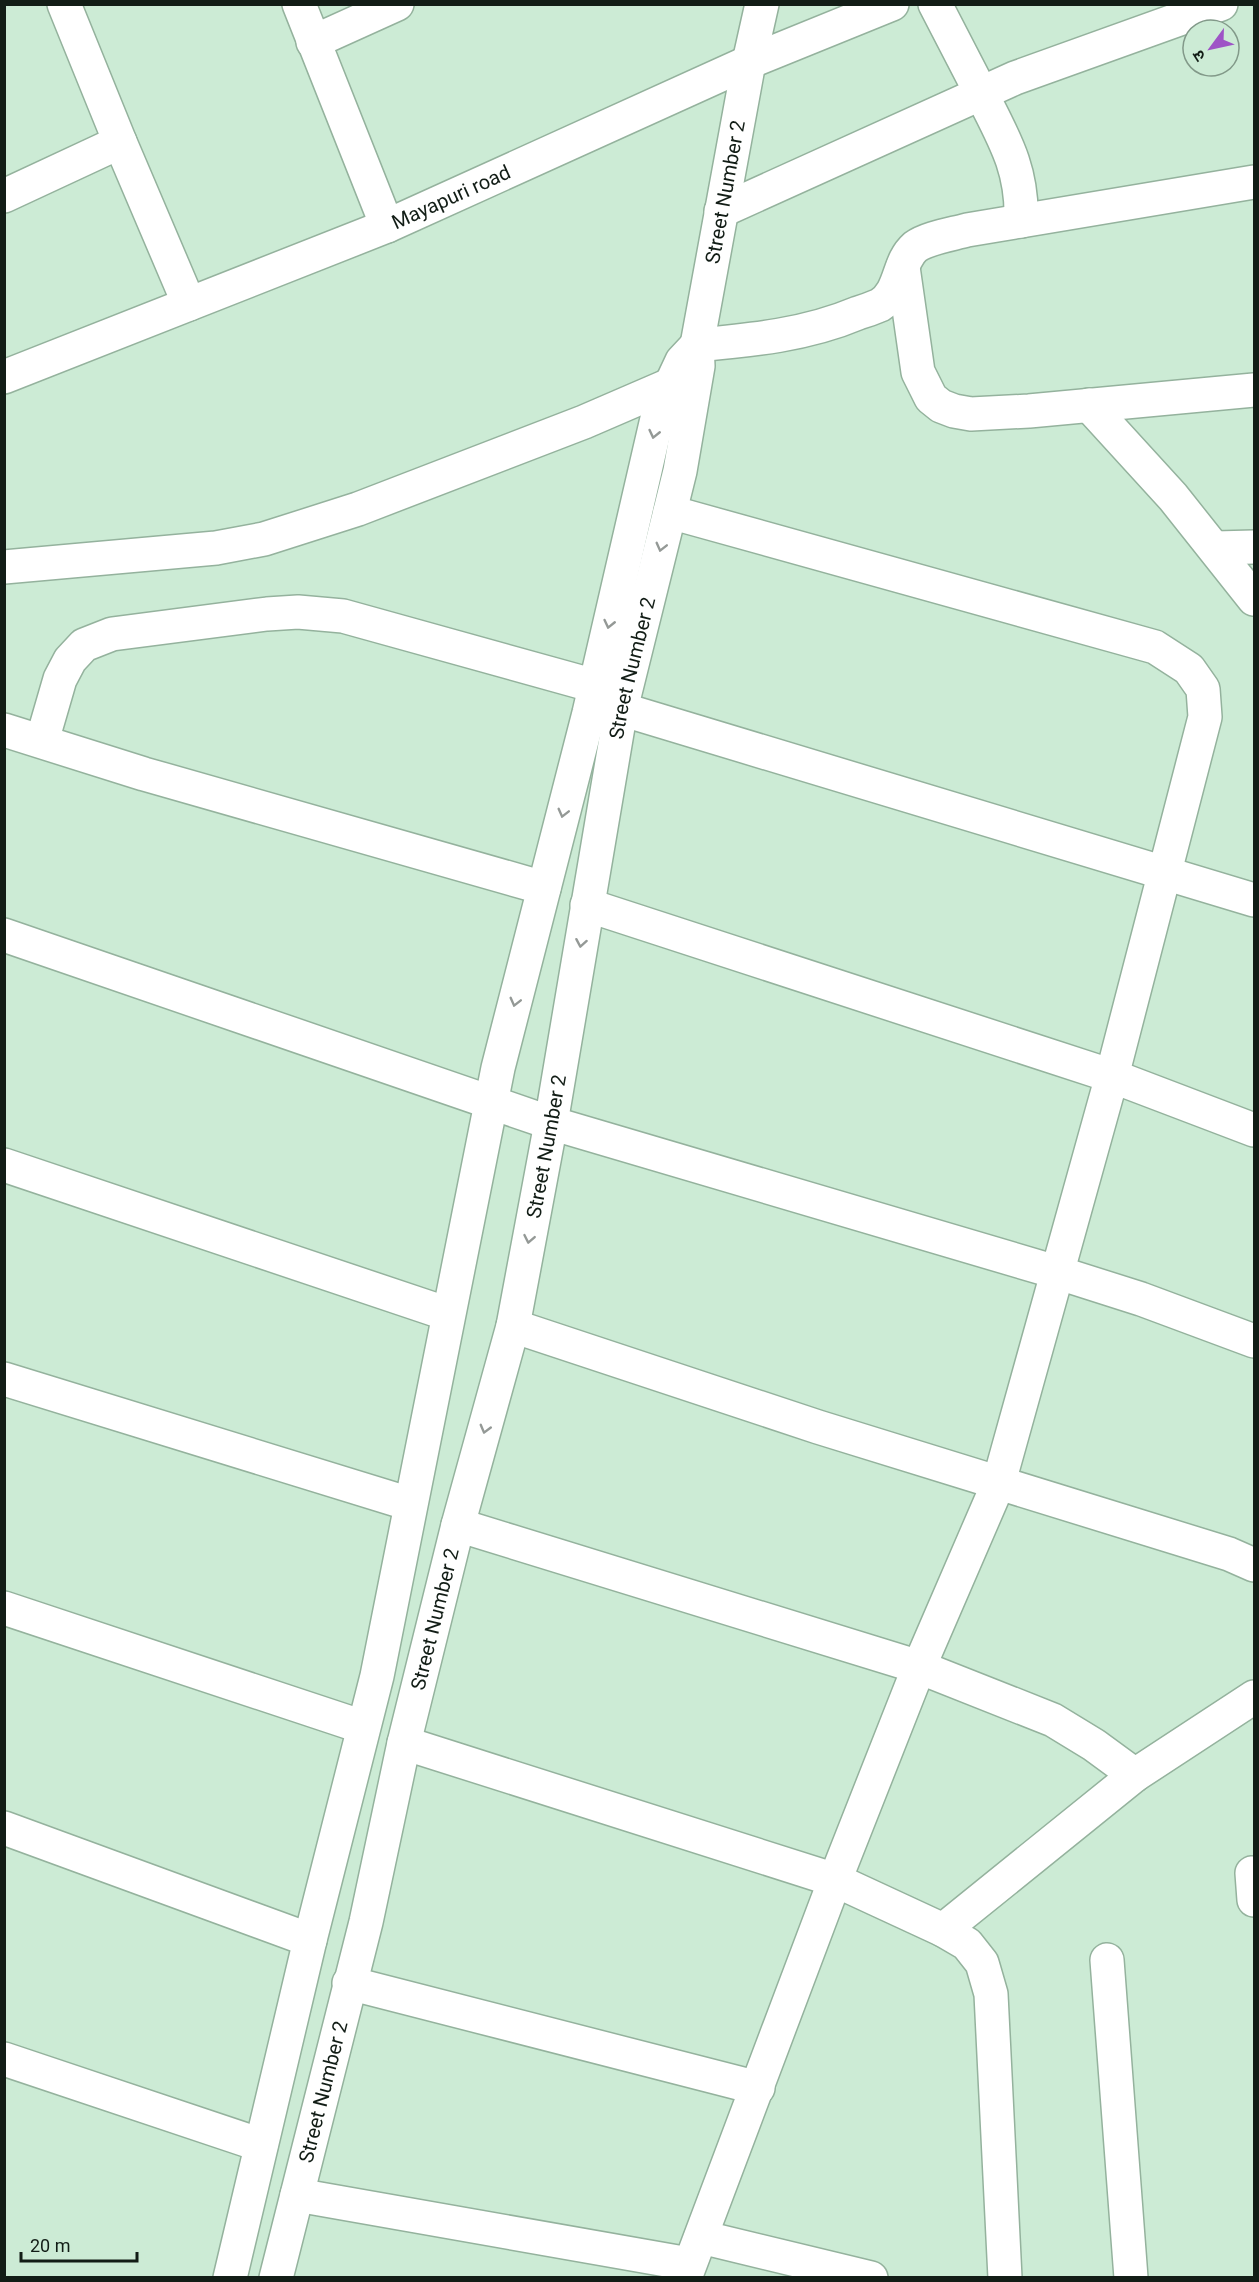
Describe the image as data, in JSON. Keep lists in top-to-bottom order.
{
  "streets": {
    "street": ["Street Number 2", "Mayapuri road"]
  },
  "crossings": [
    ["Street Number 2", "Mayapuri road"]
  ],
  "scale_bar": "20 m",
  "north": "bottom left"
}
